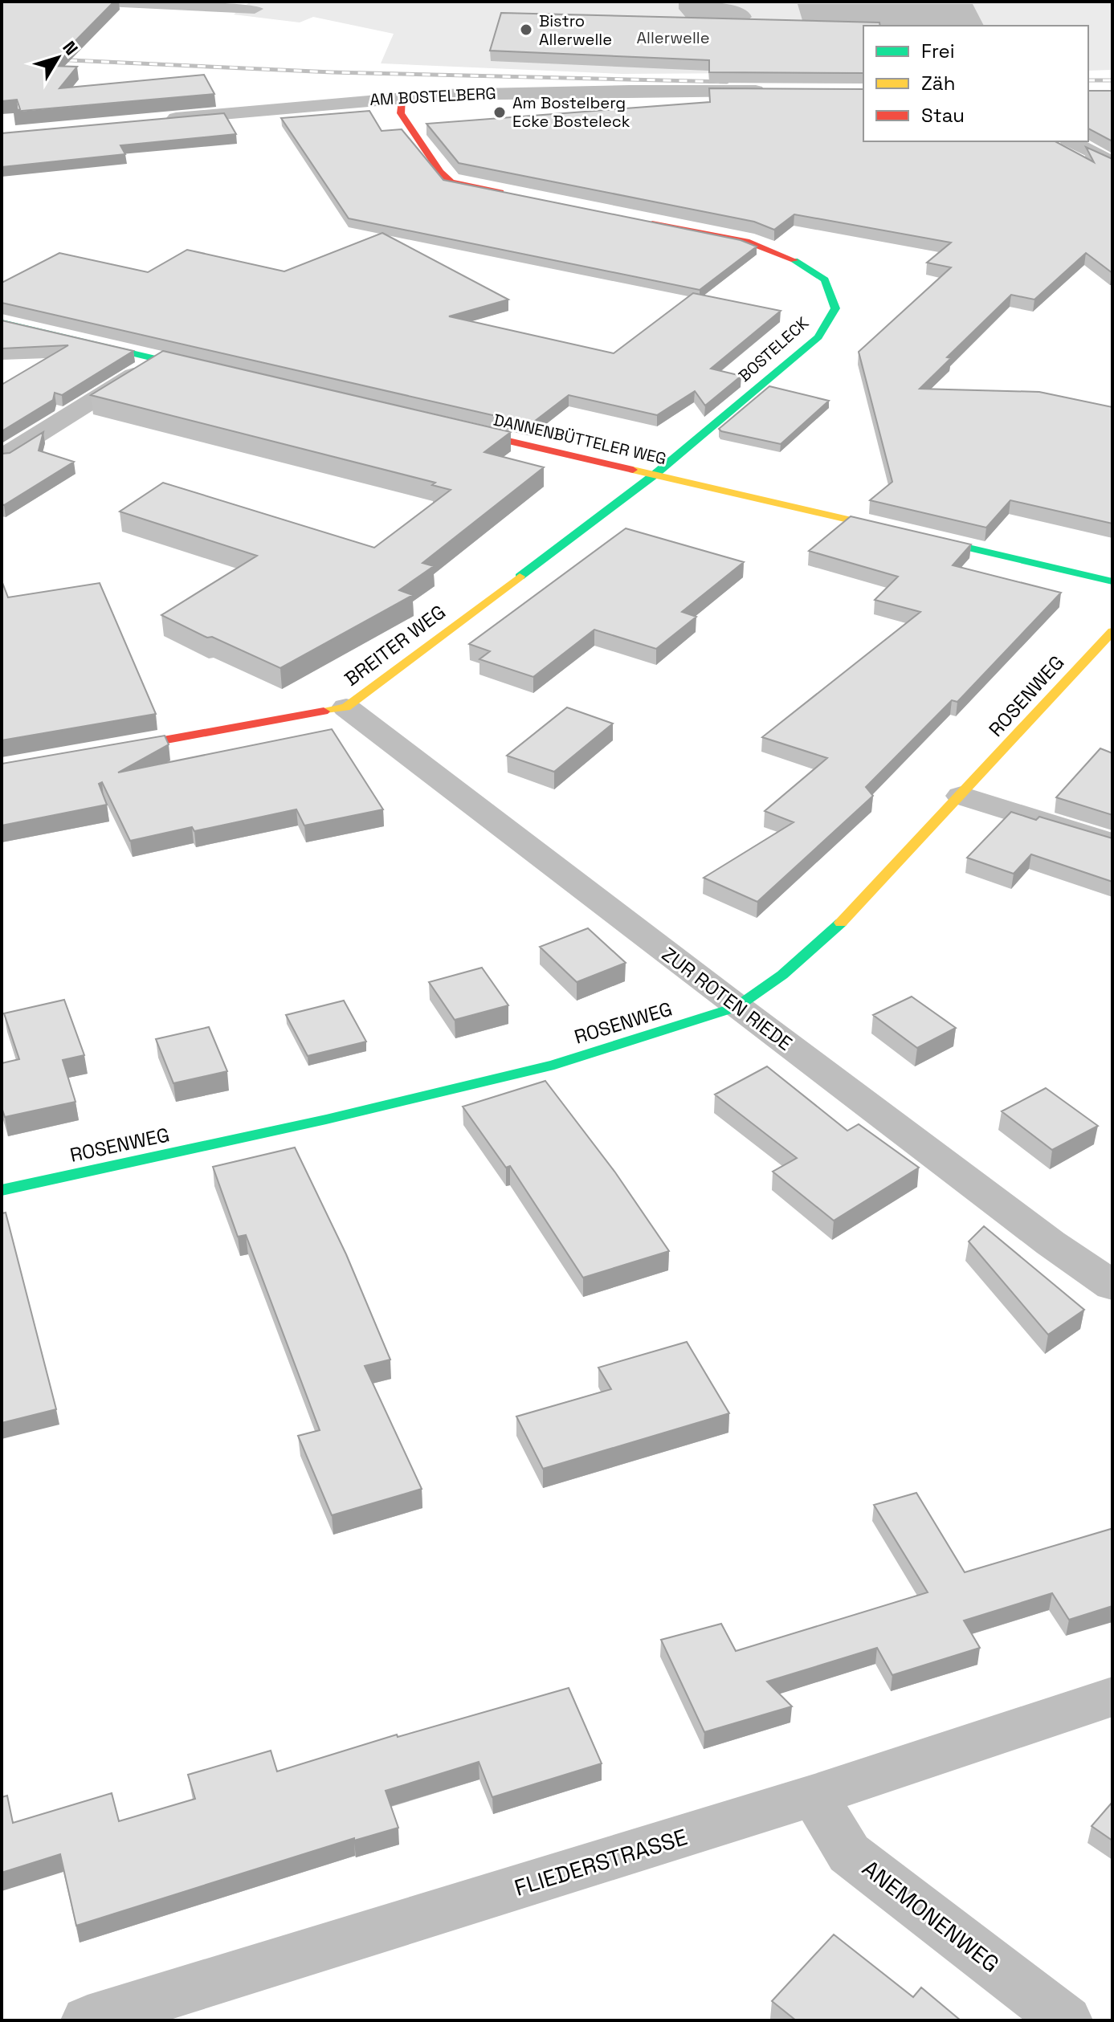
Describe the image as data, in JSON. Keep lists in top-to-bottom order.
{
  "streets": {
    "street": [
      "AM BOSTELBERG",
      "BOSTELECK",
      "DANNENBÜTTELER WEG",
      "BREITER WEG",
      "ROSENWEG",
      "ZUR ROTEN RIEDE",
      "FLIEDERSTRASSE",
      "ANEMONENWEG"
    ]
  },
  "crossings": [
    ["BOSTELECK", "DANNENBÜTTELER WEG"],
    ["BOSTELECK", "BREITER WEG"],
    ["DANNENBÜTTELER WEG", "BREITER WEG"],
    ["BREITER WEG", "ZUR ROTEN RIEDE"],
    ["ROSENWEG", "ZUR ROTEN RIEDE"],
    ["FLIEDERSTRASSE", "ANEMONENWEG"]
  ],
  "parks": ["Allerwelle"],
  "places": ["Bistro Allerwelle", "Am Bostelberg Ecke Bosteleck"],
  "legend": ["Frei", "Zäh", "Stau"],
  "north": "top right"
}
